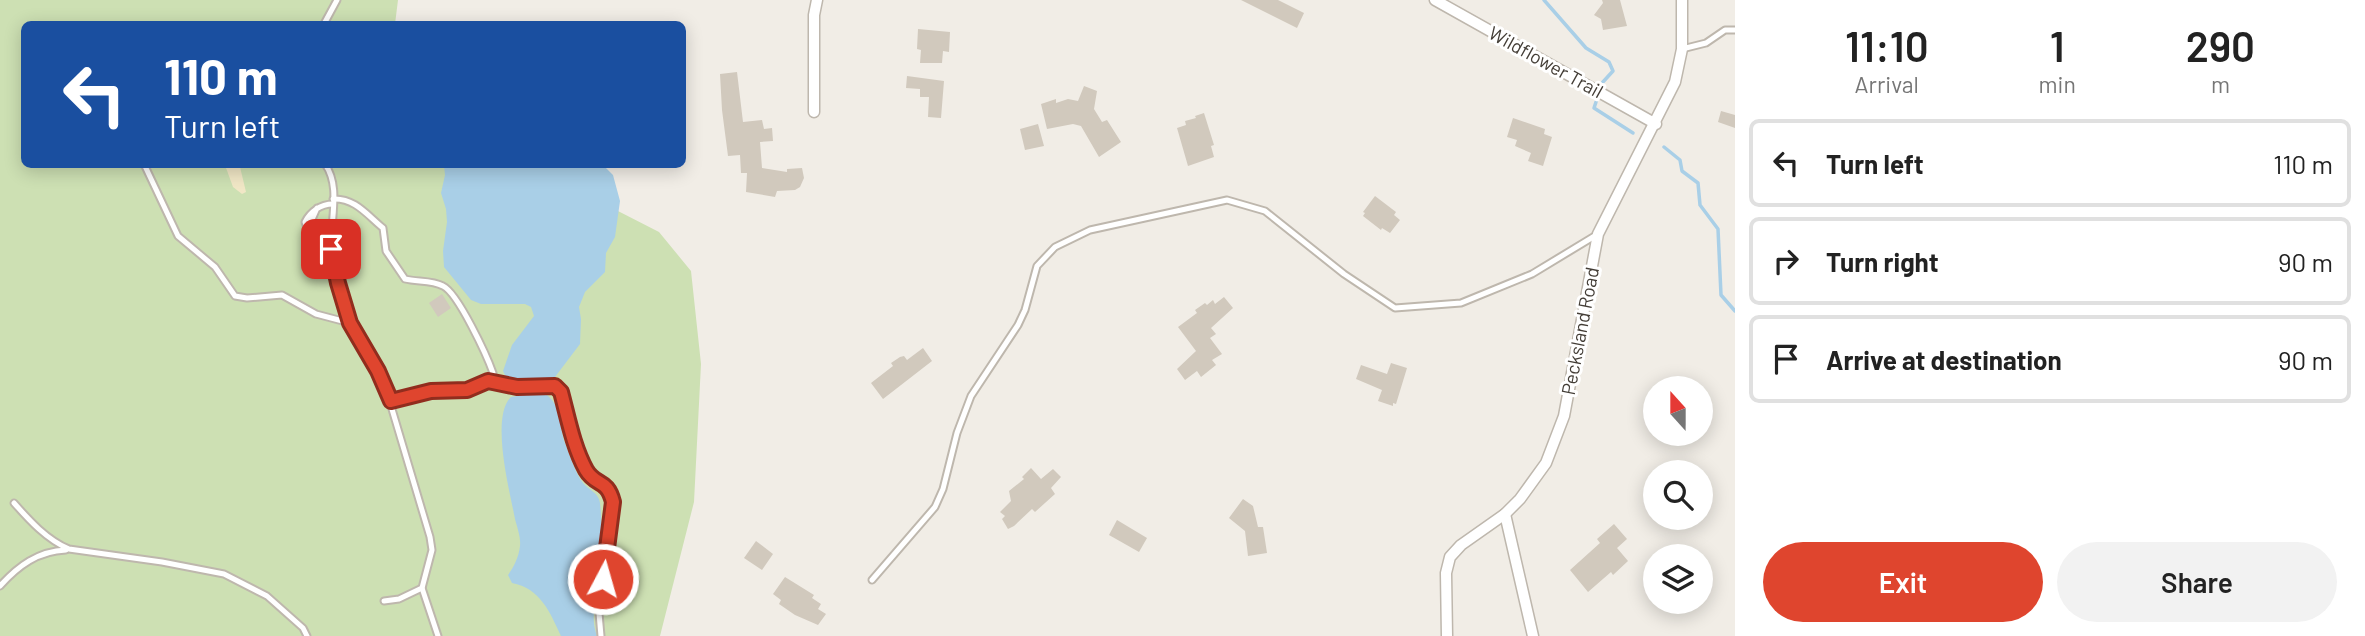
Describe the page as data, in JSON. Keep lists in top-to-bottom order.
{
  "streets": {
    "street": ["Wildflower Trail", "Pecksland Road"]
  },
  "crossings": [
    ["Wildflower Trail", "Pecksland Road"]
  ],
  "north": "top",
  "page": {
    "eta": [
      "11:10",
      "Arrival",
      "1",
      "min",
      "290",
      "m"
    ],
    "turn": ["110 m", "Turn left"],
    "list": [
      {
        "name": "Turn left",
        "value": "110 m"
      },
      {
        "name": "Turn right",
        "value": "90 m"
      },
      {
        "name": "Arrive at destination",
        "value": "90 m"
      }
    ],
    "buttons": ["Exit", "Share"]
  }
}
